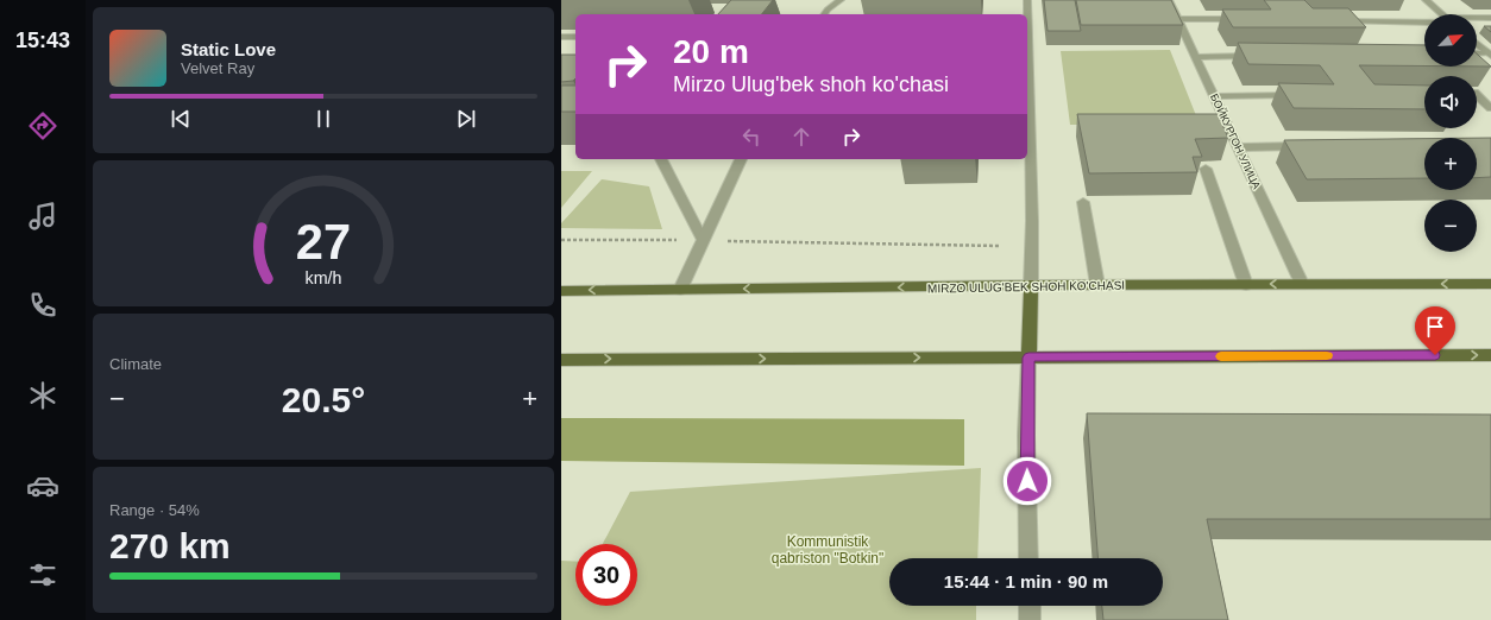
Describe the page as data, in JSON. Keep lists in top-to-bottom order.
{
  "streets": {
    "main road": ["MIRZO ULUG'BEK SHOH KO'CHASI"],
    "street": ["БОЙКУРГОН УЛИЦА"]
  },
  "crossings": [
    ["БОЙКУРГОН УЛИЦА", "MIRZO ULUG'BEK SHOH KO'CHASI"]
  ],
  "parks": ["Kommunistik qabriston \"Botkin\""],
  "north": "top right",
  "page": {
    "tabs": "15:43",
    "map_buttons": ["+", "−"],
    "turn": ["20 m", "Mirzo Ulug'bek shoh ko'chasi"],
    "song": ["Static Love", "Velvet Ray"],
    "tile": [
      "Climate",
      ["Range · 54%", "270 km"]
    ],
    "heat": ["−", "20.5°", "+"],
    "limit": "30",
    "trip": "15:44 · 1 min · 90 m",
    "gauge": ["27", "km/h"]
  }
}
